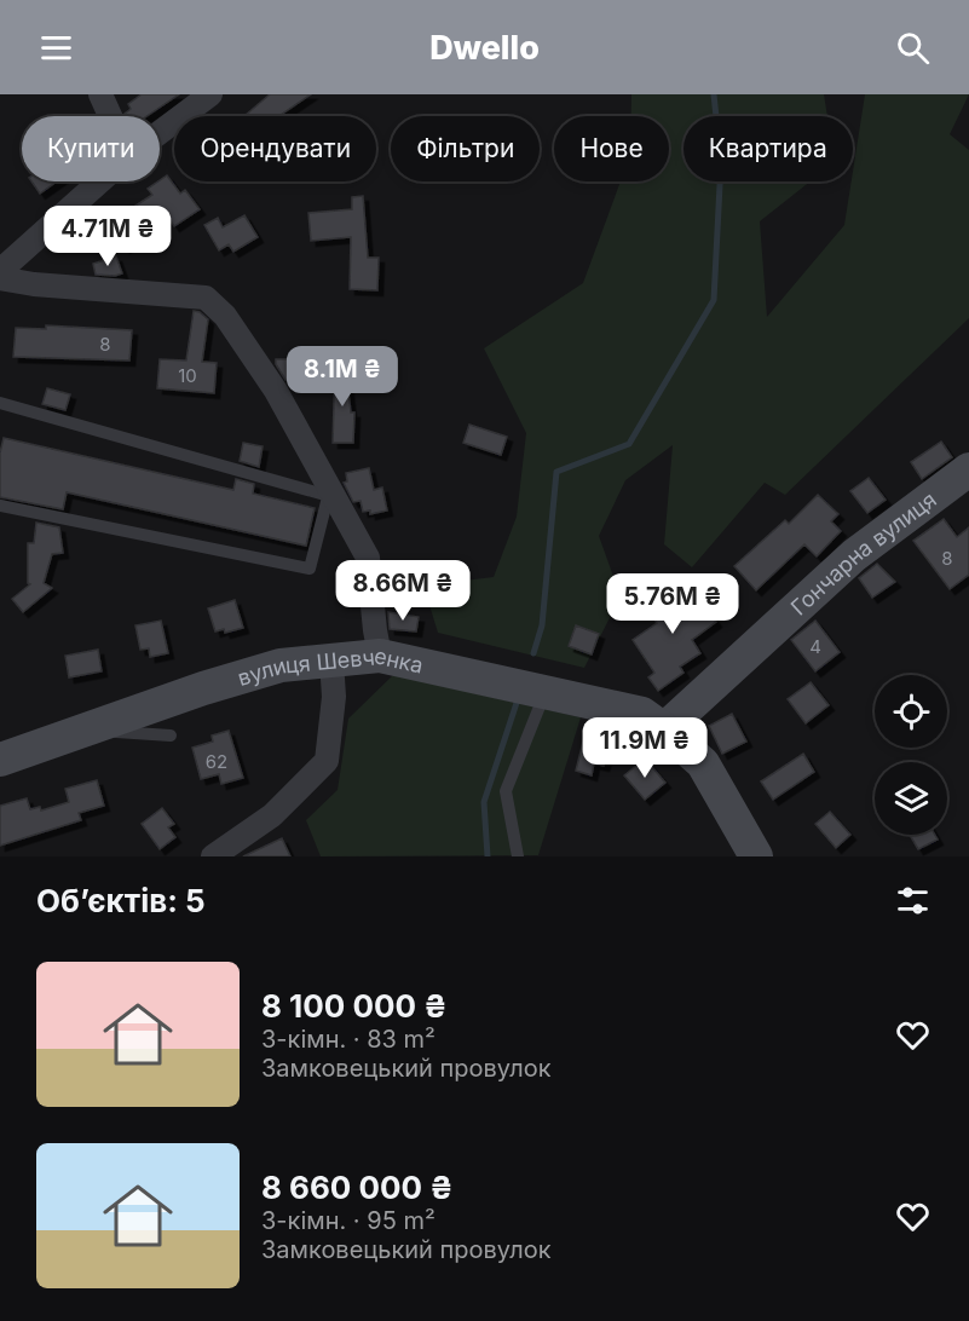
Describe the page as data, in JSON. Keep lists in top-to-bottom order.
{
  "streets": {
    "main road": ["Гончарна вулиця", "вулиця Шевченка"]
  },
  "crossings": [
    ["Гончарна вулиця", "вулиця Шевченка"]
  ],
  "house_numbers": [
    "8",
    "10",
    "8",
    "4",
    "62"
  ],
  "page": {
    "header": "Dwello",
    "chip": [
      "Купити",
      "Орендувати",
      "Фільтри",
      "Нове",
      "Квартира"
    ],
    "price": [
      "4.71M ₴",
      "8.1M ₴",
      "8.66M ₴",
      "5.76M ₴",
      "11.9M ₴"
    ],
    "heading": "Об’єктів: 5",
    "list": [
      {
        "name": "8 100 000 ₴",
        "note": "3-кімн. · 83 m² · Замковецький провулок"
      },
      {
        "name": "8 660 000 ₴",
        "note": "3-кімн. · 95 m² · Замковецький провулок"
      }
    ]
  }
}
